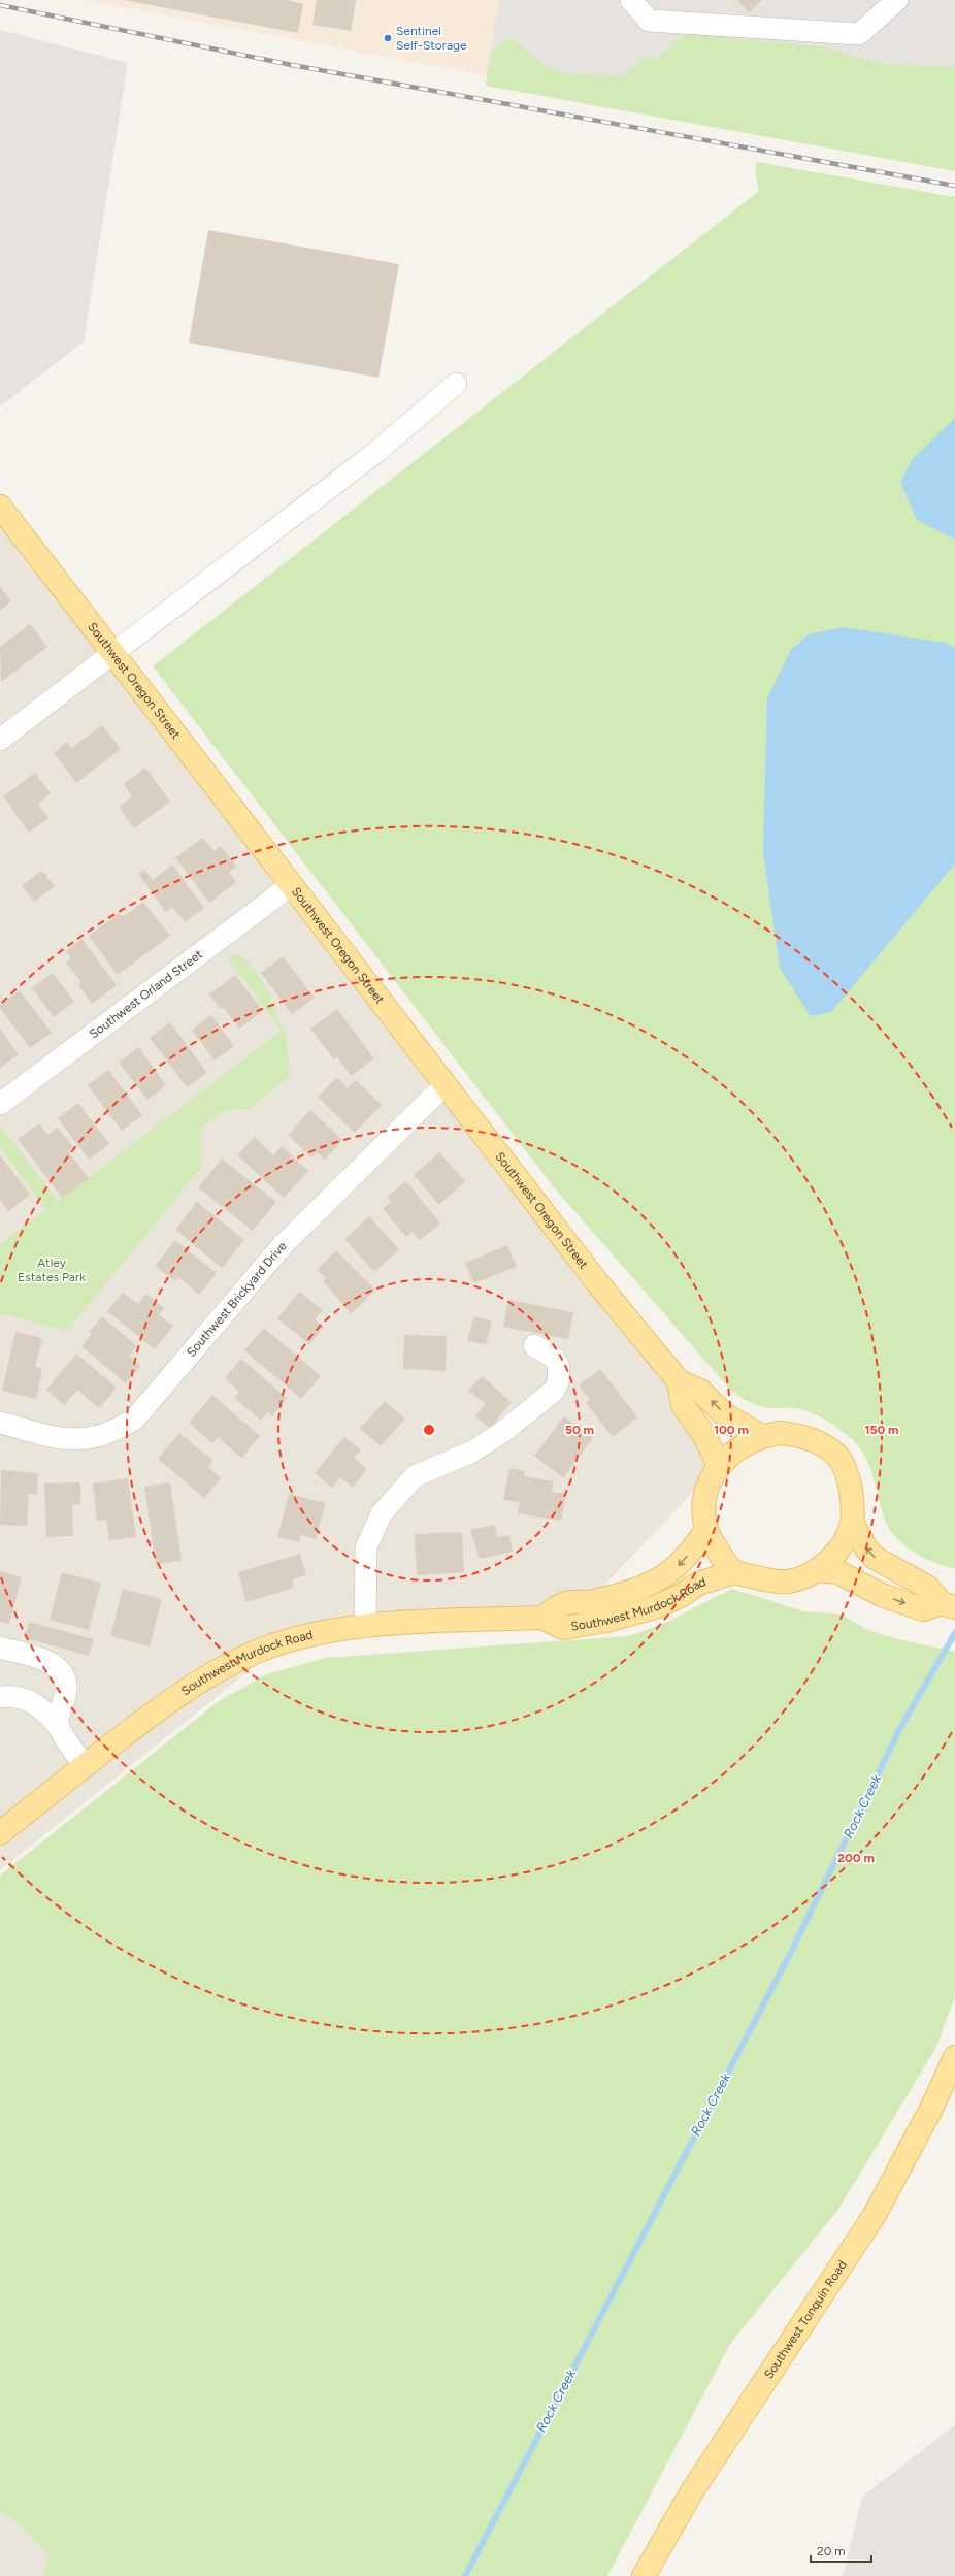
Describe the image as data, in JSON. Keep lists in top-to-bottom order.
{
  "streets": {
    "main road": ["Southwest Oregon Street", "Southwest Murdock Road", "Southwest Tonquin Road"],
    "street": ["Southwest Orland Street", "Southwest Brickyard Drive"]
  },
  "crossings": [
    ["Southwest Oregon Street", "Southwest Orland Street"],
    ["Southwest Oregon Street", "Southwest Brickyard Drive"]
  ],
  "water": ["Rock Creek"],
  "parks": ["Atley Estates Park"],
  "places": ["Sentinel Self-Storage"],
  "scale_bar": "20 m",
  "rings": [
    "50 m",
    "100 m",
    "150 m",
    "200 m"
  ]
}
